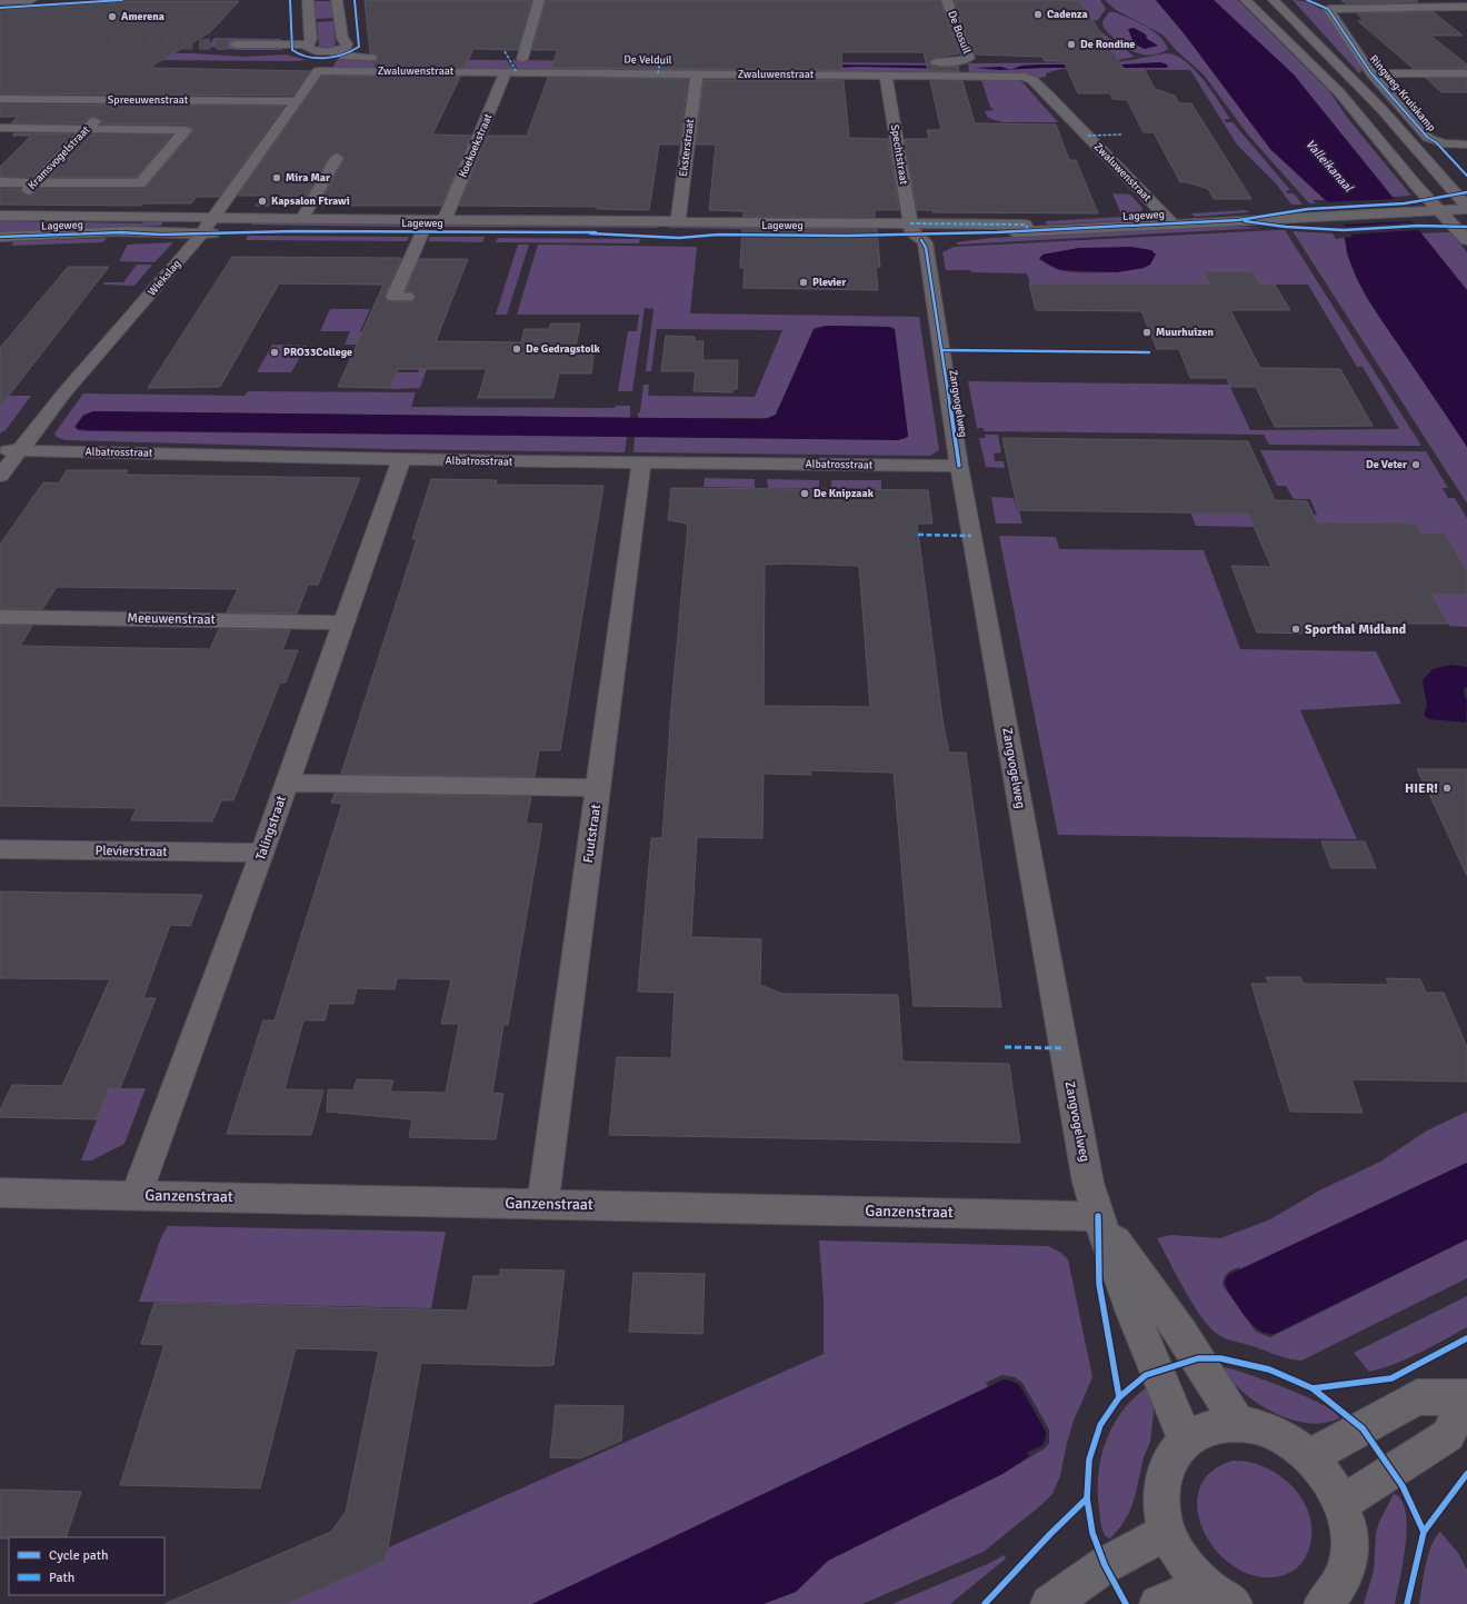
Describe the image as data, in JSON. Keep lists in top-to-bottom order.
{
  "streets": {
    "main road": ["Ringweg-Kruiskamp"],
    "street": [
      "De Bosuil",
      "De Velduil",
      "Zwaluwenstraat",
      "Spreeuwenstraat",
      "Koekoekstraat",
      "Eksterstraat",
      "Spechtstraat",
      "Kramsvogelstraat",
      "Lageweg",
      "Wiekslag",
      "Zangvogelweg",
      "Albatrosstraat",
      "Meeuwenstraat",
      "Talingstraat",
      "Fuutstraat",
      "Plevierstraat",
      "Ganzenstraat"
    ]
  },
  "crossings": [
    ["Zwaluwenstraat", "Koekoekstraat"],
    ["Zwaluwenstraat", "Eksterstraat"],
    ["Zwaluwenstraat", "Spechtstraat"],
    ["Zwaluwenstraat", "Lageweg"],
    ["Zwaluwenstraat", "Wiekslag"],
    ["Ringweg-Kruiskamp", "Lageweg"],
    ["Spreeuwenstraat", "Kramsvogelstraat"],
    ["Spreeuwenstraat", "Wiekslag"],
    ["Koekoekstraat", "Lageweg"],
    ["Eksterstraat", "Lageweg"],
    ["Spechtstraat", "Lageweg"],
    ["Spechtstraat", "Zangvogelweg"],
    ["Kramsvogelstraat", "Lageweg"],
    ["Lageweg", "Wiekslag"],
    ["Lageweg", "Zangvogelweg"],
    ["Wiekslag", "Albatrosstraat"],
    ["Zangvogelweg", "Albatrosstraat"],
    ["Zangvogelweg", "Ganzenstraat"],
    ["Albatrosstraat", "Talingstraat"],
    ["Albatrosstraat", "Fuutstraat"],
    ["Meeuwenstraat", "Talingstraat"],
    ["Talingstraat", "Plevierstraat"],
    ["Talingstraat", "Ganzenstraat"],
    ["Fuutstraat", "Ganzenstraat"]
  ],
  "water": ["Valleikanaal"],
  "places": [
    "Cadenza",
    "Amerena",
    "De Rondine",
    "Mira Mar",
    "Kapsalon Ftrawi",
    "Plevier",
    "Muurhuizen",
    "De Gedragstolk",
    "PRO33College",
    "De Veter",
    "De Knipzaak",
    "Sporthal Midland",
    "HIER!"
  ],
  "legend": ["Cycle path", "Path"]
}
